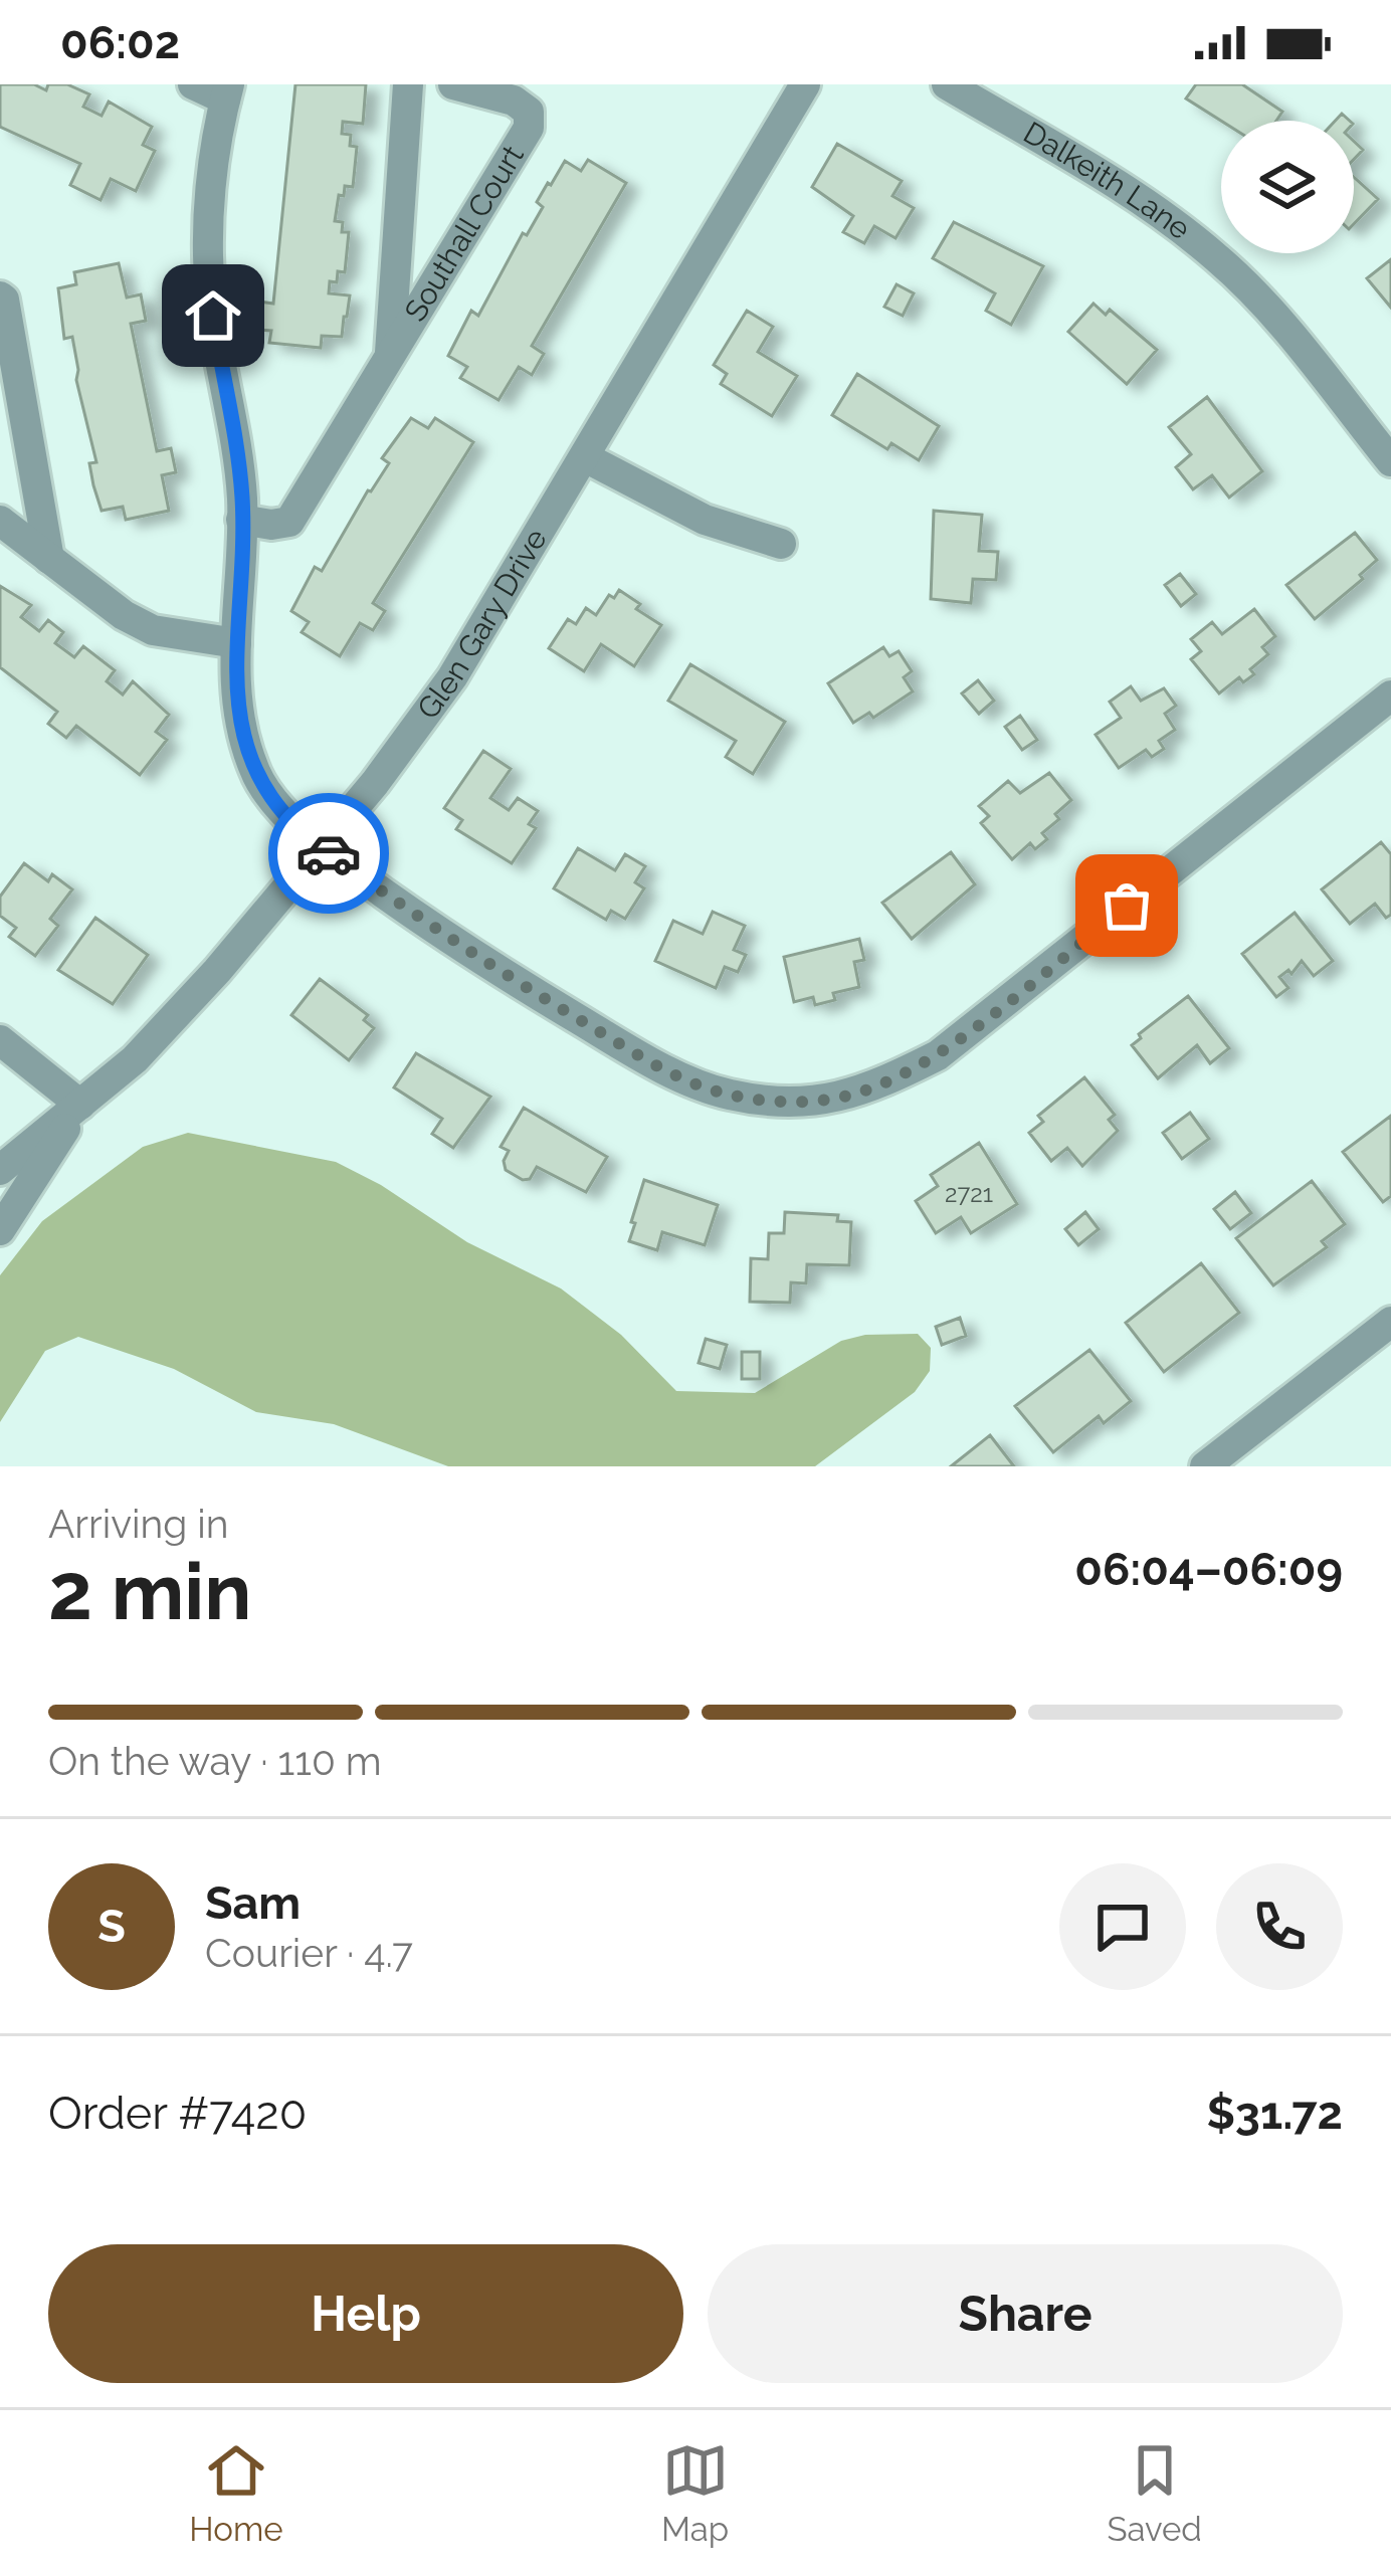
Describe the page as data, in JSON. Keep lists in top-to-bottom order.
{
  "streets": {
    "street": ["Dalkeith Lane", "Southall Court", "Glen Gary Drive"]
  },
  "house_numbers": ["2721"],
  "page": {
    "status": "06:02",
    "heading": ["2 min", "Arriving in", "06:04–06:09"],
    "panel": [
      "Sam",
      "Courier · 4.7",
      "Order #7420",
      "$31.72"
    ],
    "bar": "On the way · 110 m",
    "round": "S",
    "buttons": ["Help", "Share"],
    "tabs": ["Home", "Map", "Saved"]
  }
}
